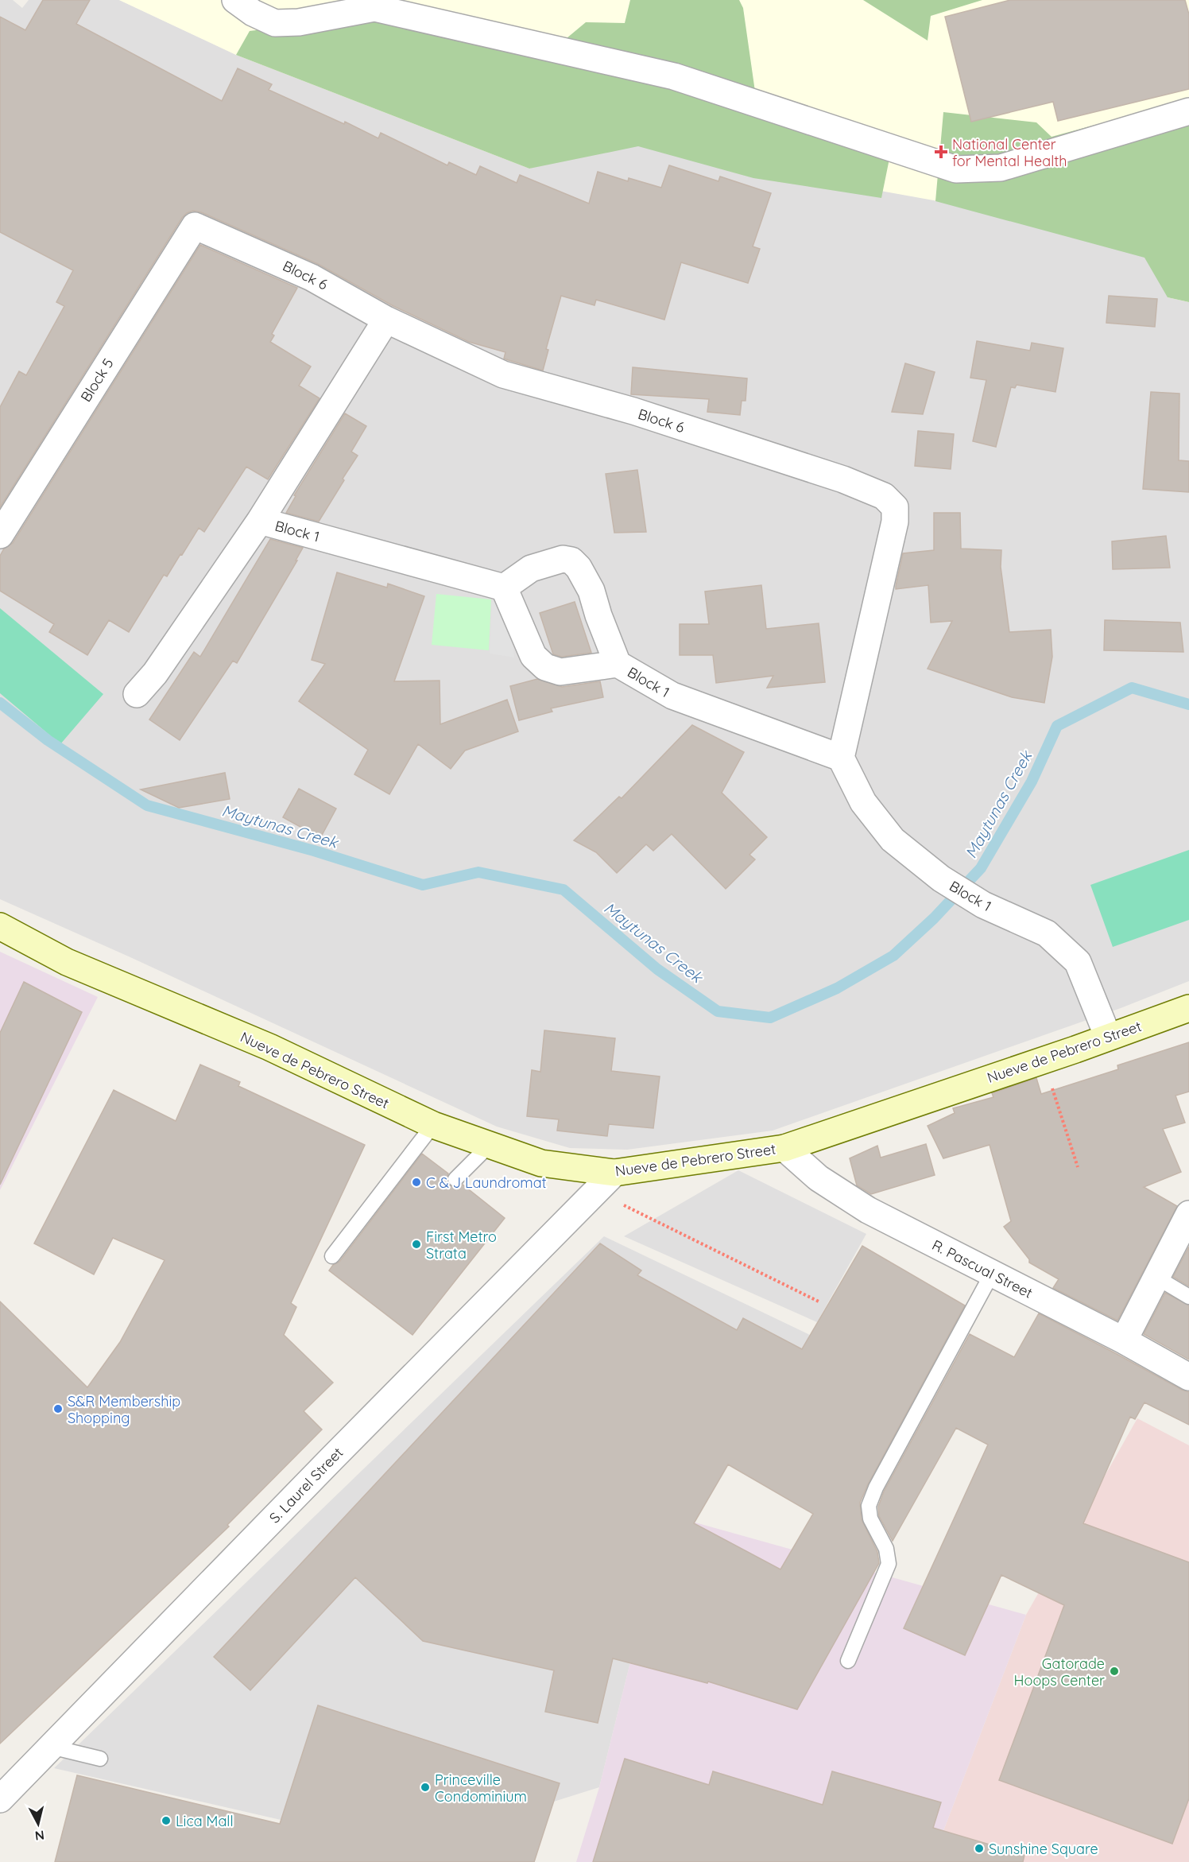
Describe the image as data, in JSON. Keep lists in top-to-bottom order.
{
  "streets": {
    "main road": ["Nueve de Pebrero Street"],
    "street": [
      "Block 6",
      "Block 5",
      "Block 1",
      "R. Pascual Street",
      "S. Laurel Street"
    ]
  },
  "crossings": [
    ["Block 6", "Block 5"],
    ["Block 6", "Block 1"],
    ["Block 1", "Nueve de Pebrero Street"],
    ["Nueve de Pebrero Street", "R. Pascual Street"],
    ["Nueve de Pebrero Street", "S. Laurel Street"]
  ],
  "water": ["Maytunas Creek"],
  "places": {
    "health": ["National Center for Mental Health"],
    "other": [
      "C & J Laundromat",
      "First Metro Strata",
      "S&R Membership Shopping",
      "Gatorade Hoops Center",
      "Princeville Condominium",
      "Lica Mall",
      "Sunshine Square"
    ]
  },
  "north": "bottom"
}
